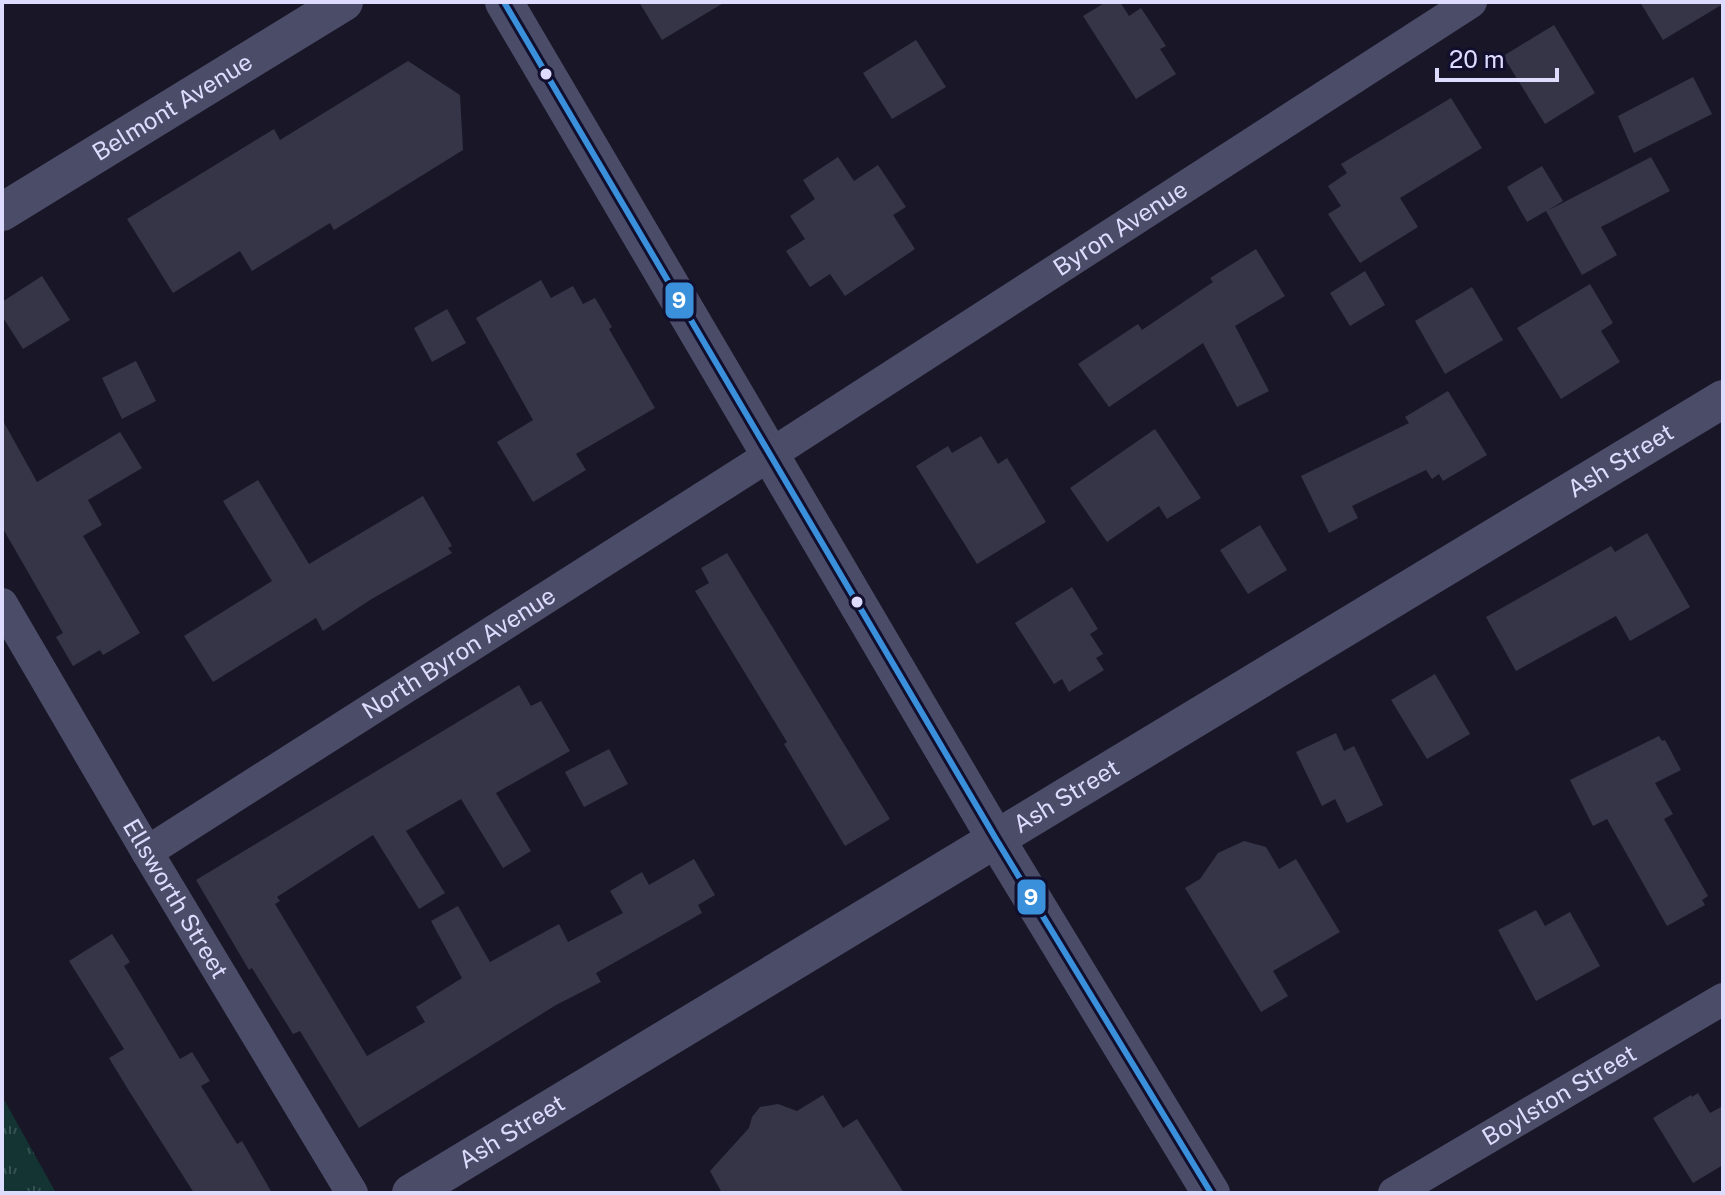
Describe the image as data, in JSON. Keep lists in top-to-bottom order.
{
  "streets": {
    "street": [
      "Belmont Avenue",
      "Byron Avenue",
      "Ash Street",
      "North Byron Avenue",
      "Ellsworth Street",
      "Boylston Street"
    ]
  },
  "crossings": [
    ["Byron Avenue", "North Byron Avenue"],
    ["North Byron Avenue", "Ellsworth Street"]
  ],
  "lines": ["transit line 9"],
  "scale_bar": "20 m"
}
